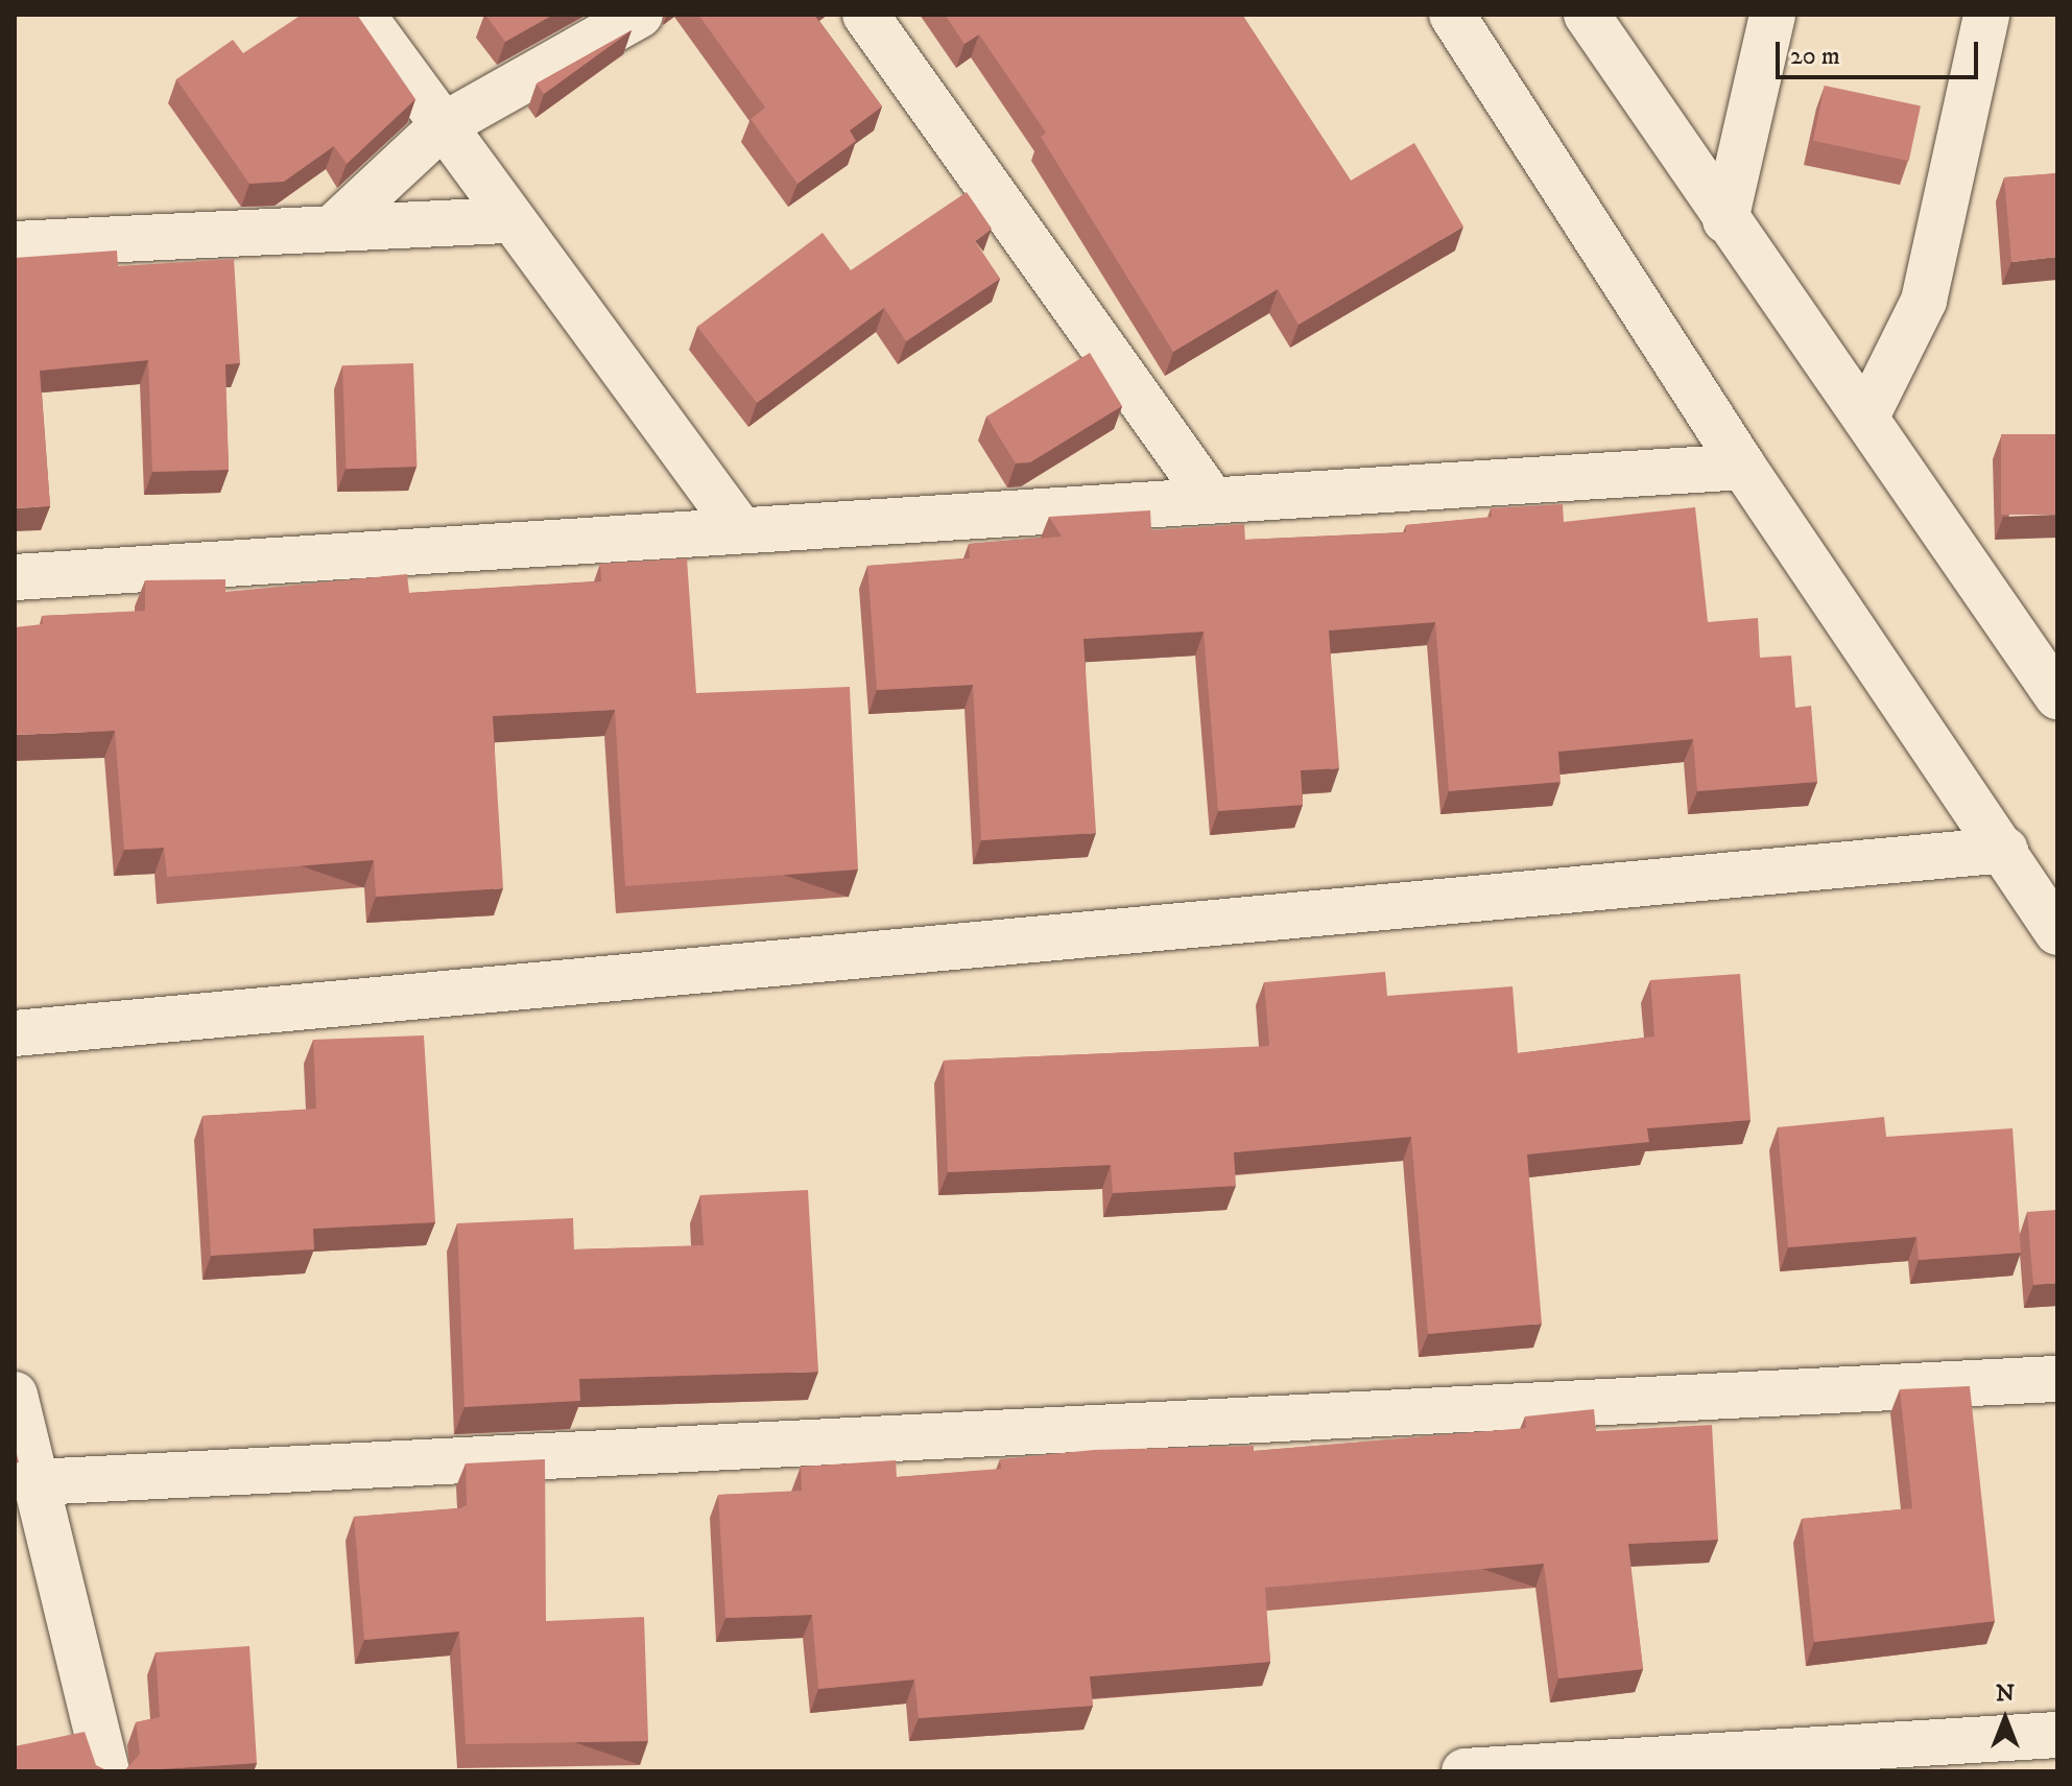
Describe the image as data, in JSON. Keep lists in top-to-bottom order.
{
  "scale_bar": "20 m",
  "north": "top"
}
